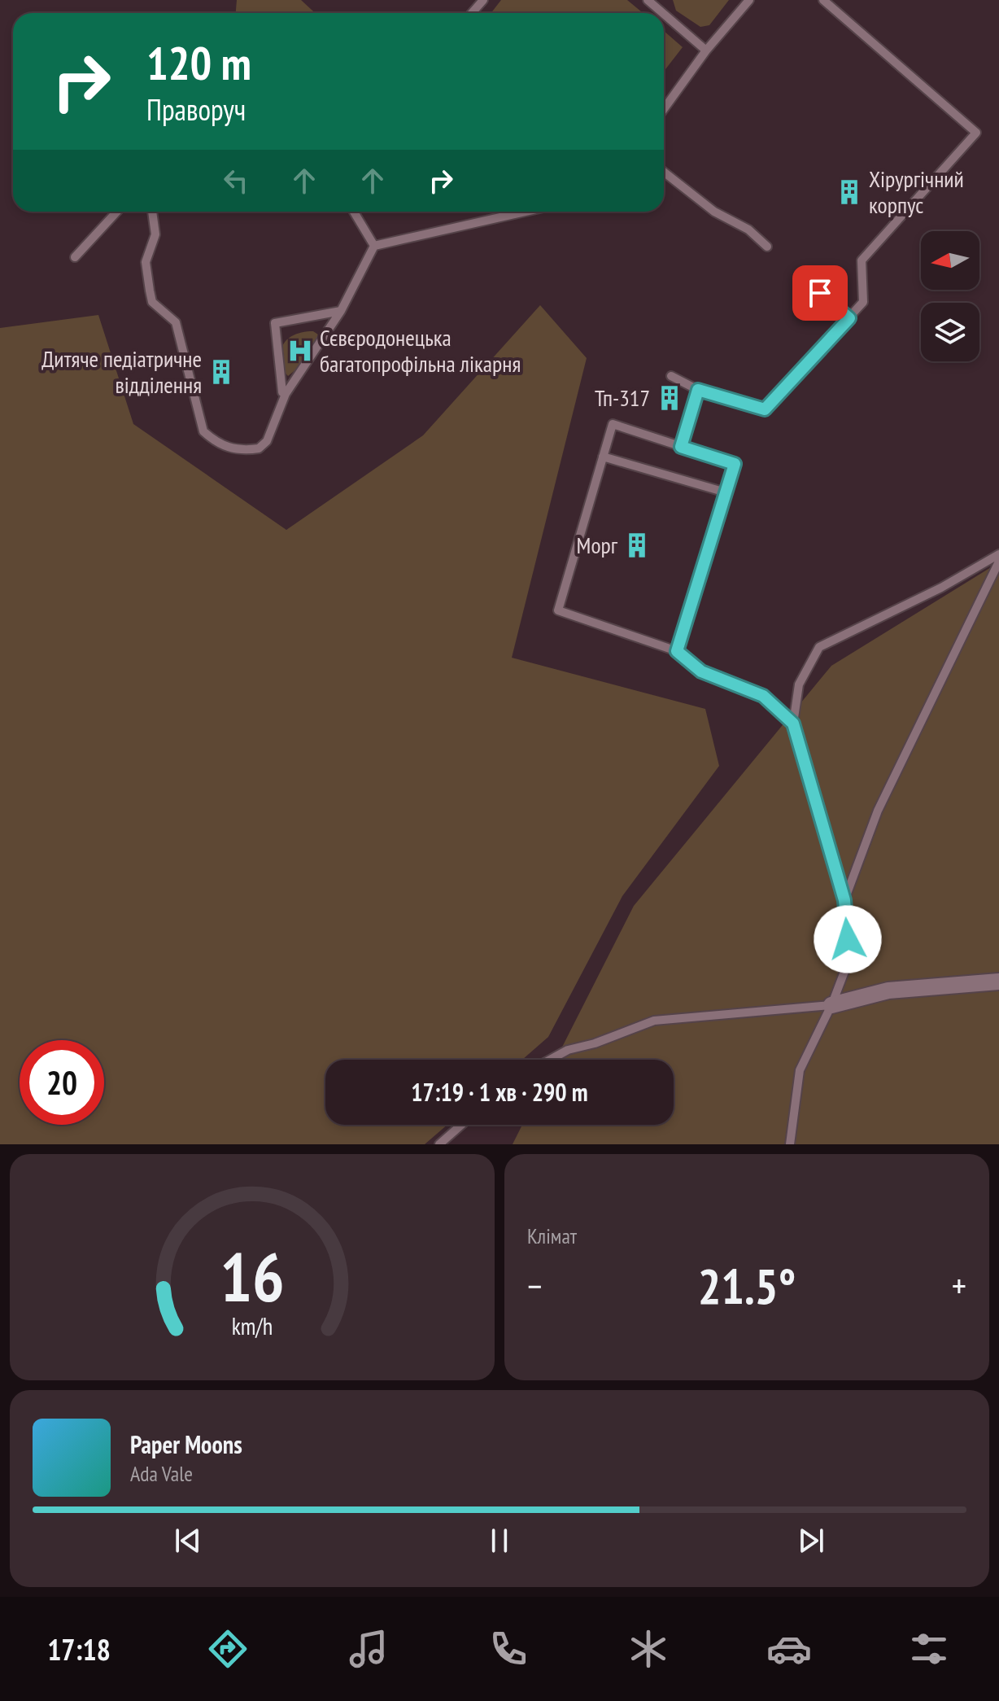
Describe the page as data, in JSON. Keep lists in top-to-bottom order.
{
  "places": {
    "building": [
      "Хірургічний корпус",
      "Дитяче педіатричне відділення",
      "Тп-317",
      "Морг"
    ],
    "hospital": ["Сєвєродонецька багатопрофiльна лiкарня"]
  },
  "north": "left",
  "page": {
    "turn": ["120 m", "Праворуч"],
    "limit": "20",
    "trip": "17:19 · 1 хв · 290 m",
    "tile": "Клімат",
    "heat": ["−", "21.5°", "+"],
    "song": ["Paper Moons", "Ada Vale"],
    "tabs": "17:18",
    "gauge": ["16", "km/h"]
  }
}
